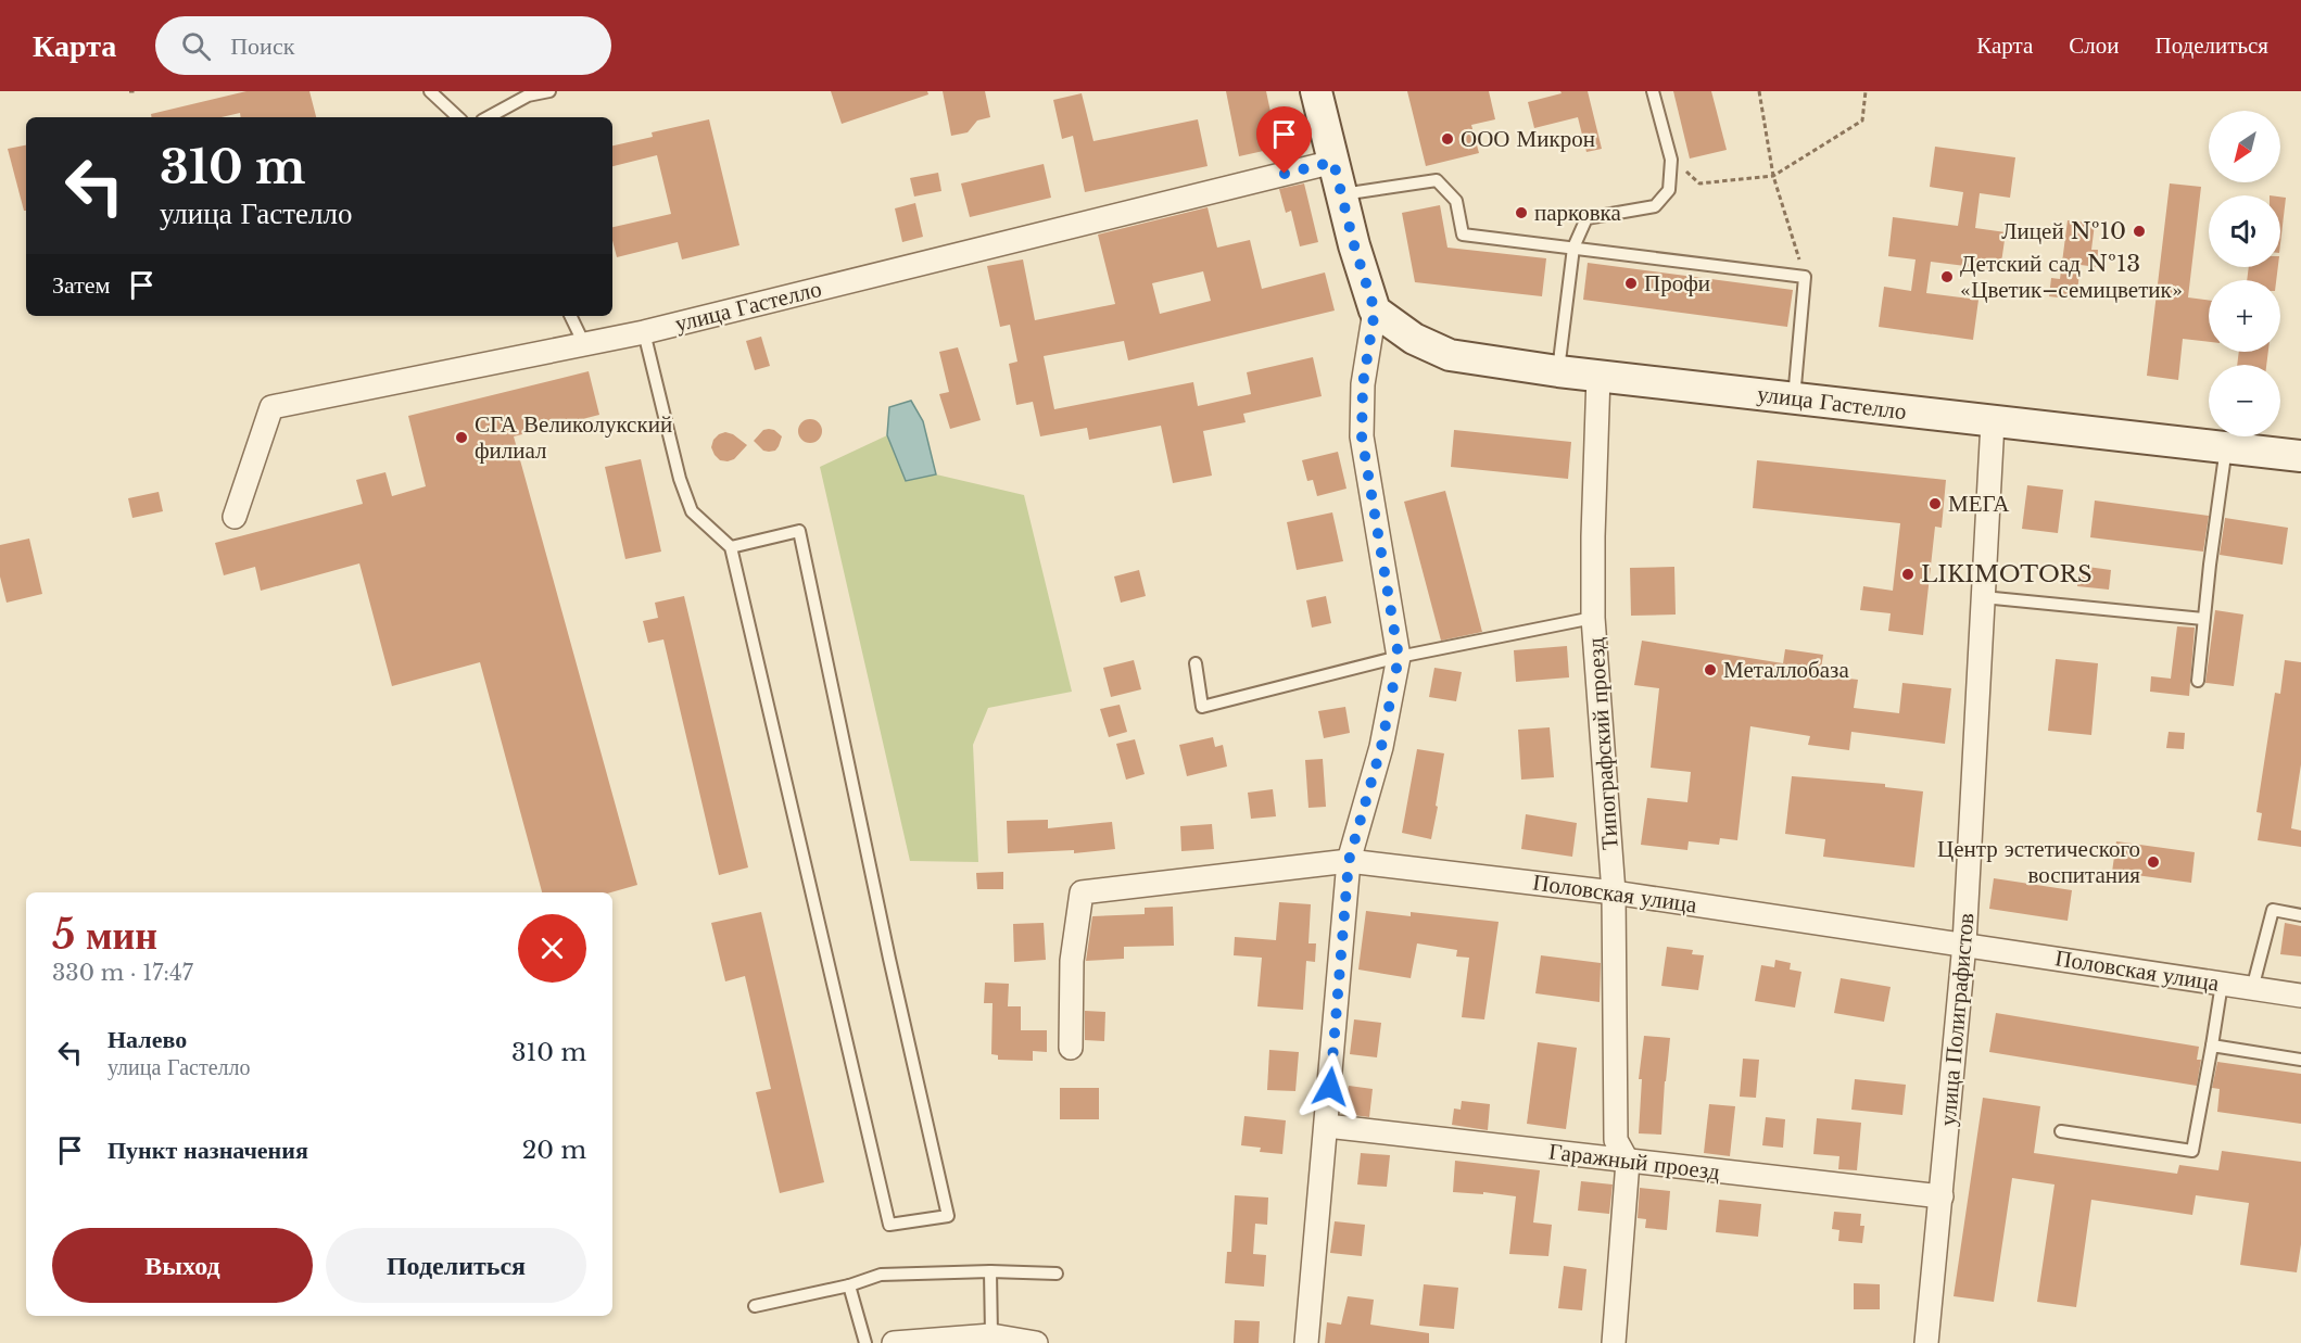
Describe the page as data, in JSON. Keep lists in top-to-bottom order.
{
  "streets": {
    "main road": ["улица Гастелло"],
    "street": [
      "Типографский проезд",
      "Половская улица",
      "улица Полиграфистов",
      "Гаражный проезд"
    ]
  },
  "crossings": [
    ["улица Гастелло", "Типографский проезд"],
    ["улица Гастелло", "улица Полиграфистов"],
    ["Типографский проезд", "Половская улица"],
    ["Типографский проезд", "Гаражный проезд"],
    ["Половская улица", "улица Полиграфистов"],
    ["улица Полиграфистов", "Гаражный проезд"]
  ],
  "places": [
    "ООО Микрон",
    "парковка",
    "Лицей №10",
    "Детский сад №13 «Цветик–семицветик»",
    "Профи",
    "СГА Великолукский филиал",
    "МЕГА",
    "LIKIMOTORS",
    "Металлобаза",
    "Центр эстетического воспитания"
  ],
  "north": "bottom left",
  "page": {
    "header": "Карта",
    "search": "Поиск",
    "nav": ["Карта", "Слои", "Поделиться"],
    "map_buttons": ["+", "−"],
    "turn": ["310 m", "улица Гастелло"],
    "then": "Затем",
    "heading": ["5 мин", "330 m · 17:47"],
    "list": [
      {
        "name": "Налево",
        "note": "улица Гастелло",
        "value": "310 m"
      },
      {
        "name": "Пункт назначения",
        "value": "20 m"
      }
    ],
    "buttons": ["Выход", "Поделиться"]
  }
}
